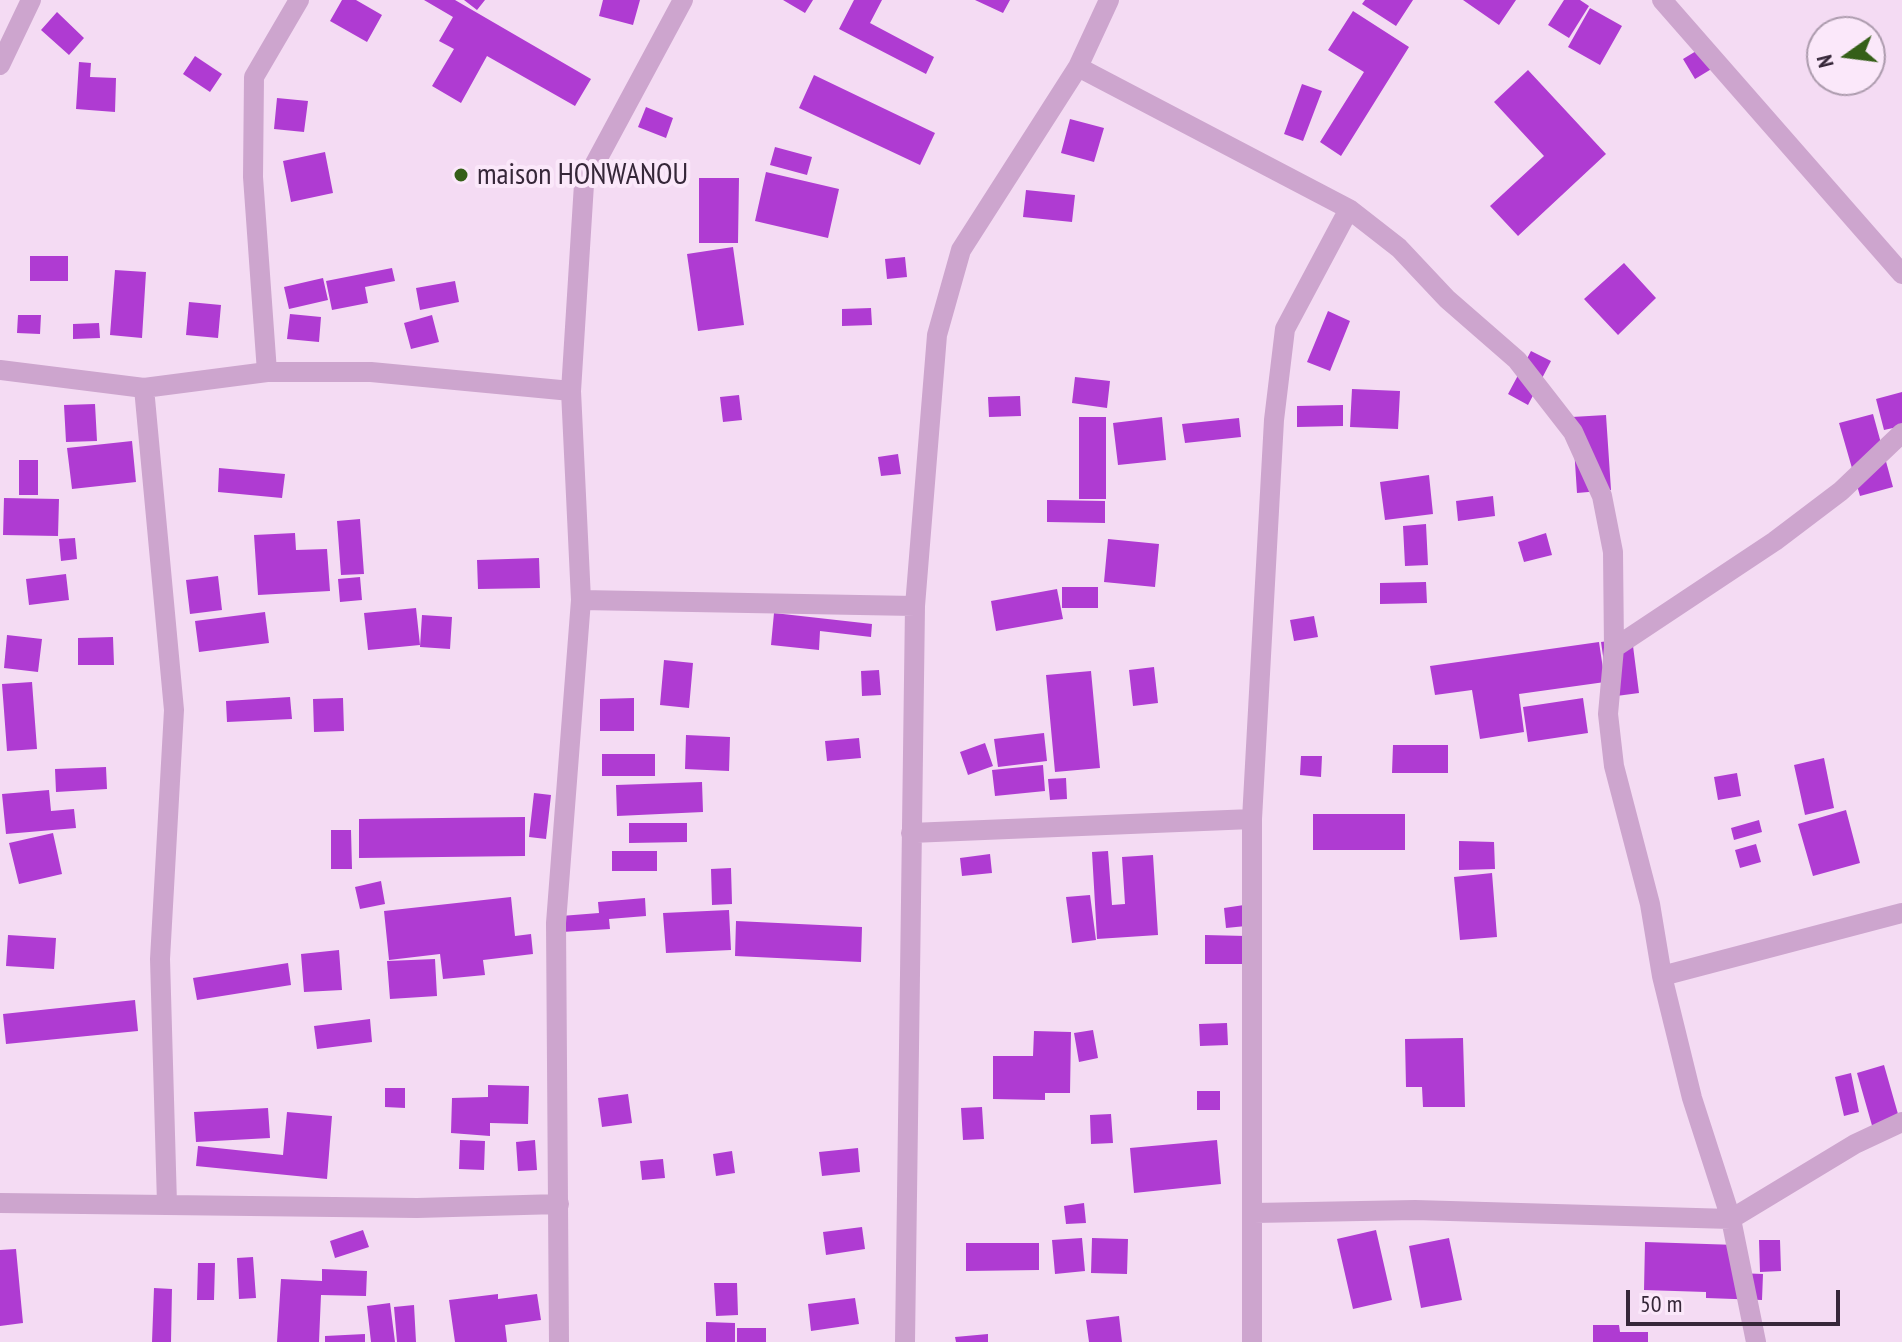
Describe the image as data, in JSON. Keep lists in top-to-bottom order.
{
  "places": ["maison HONWANOU"],
  "scale_bar": "50 m",
  "north": "left"
}
